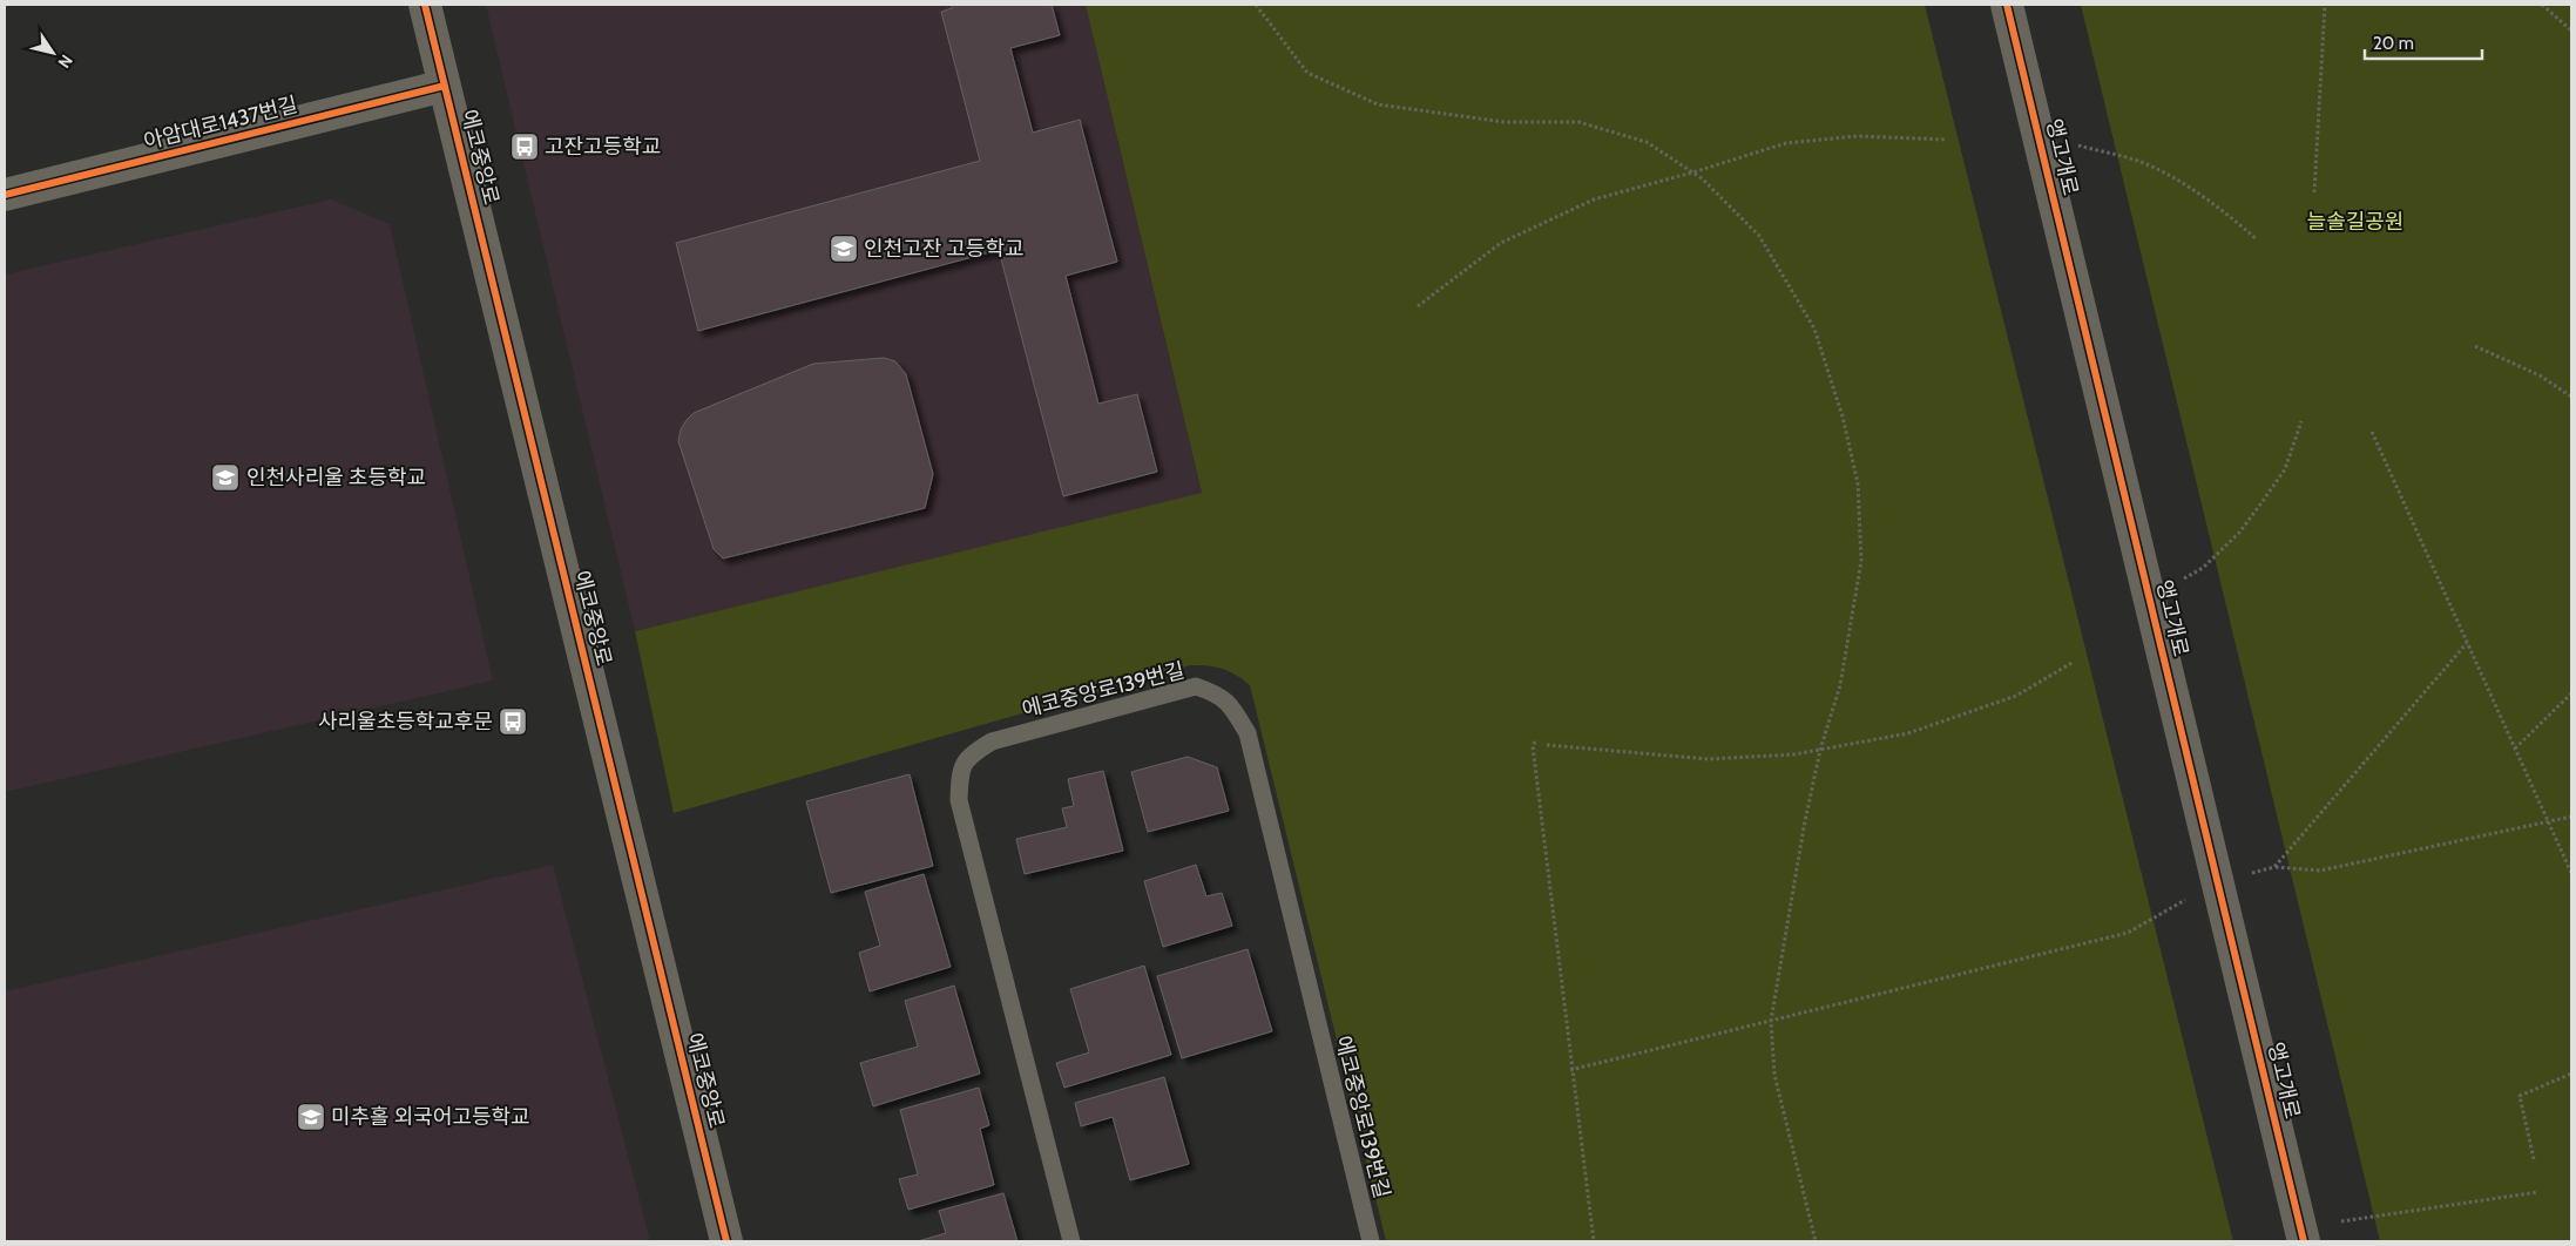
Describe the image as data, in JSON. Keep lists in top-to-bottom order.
{
  "streets": {
    "street": ["아암대로1437번길", "에코중앙로", "앵고개로"],
    "lane": ["에코중앙로139번길"]
  },
  "crossings": [
    ["아암대로1437번길", "에코중앙로"]
  ],
  "parks": ["늘솔길공원"],
  "places": {
    "bus stop": ["고잔고등학교", "사리울초등학교후문"],
    "school or university": ["인천고잔 고등학교", "인천사리울 초등학교", "미추홀 외국어고등학교"]
  },
  "scale_bar": "20 m",
  "north": "bottom right"
}
